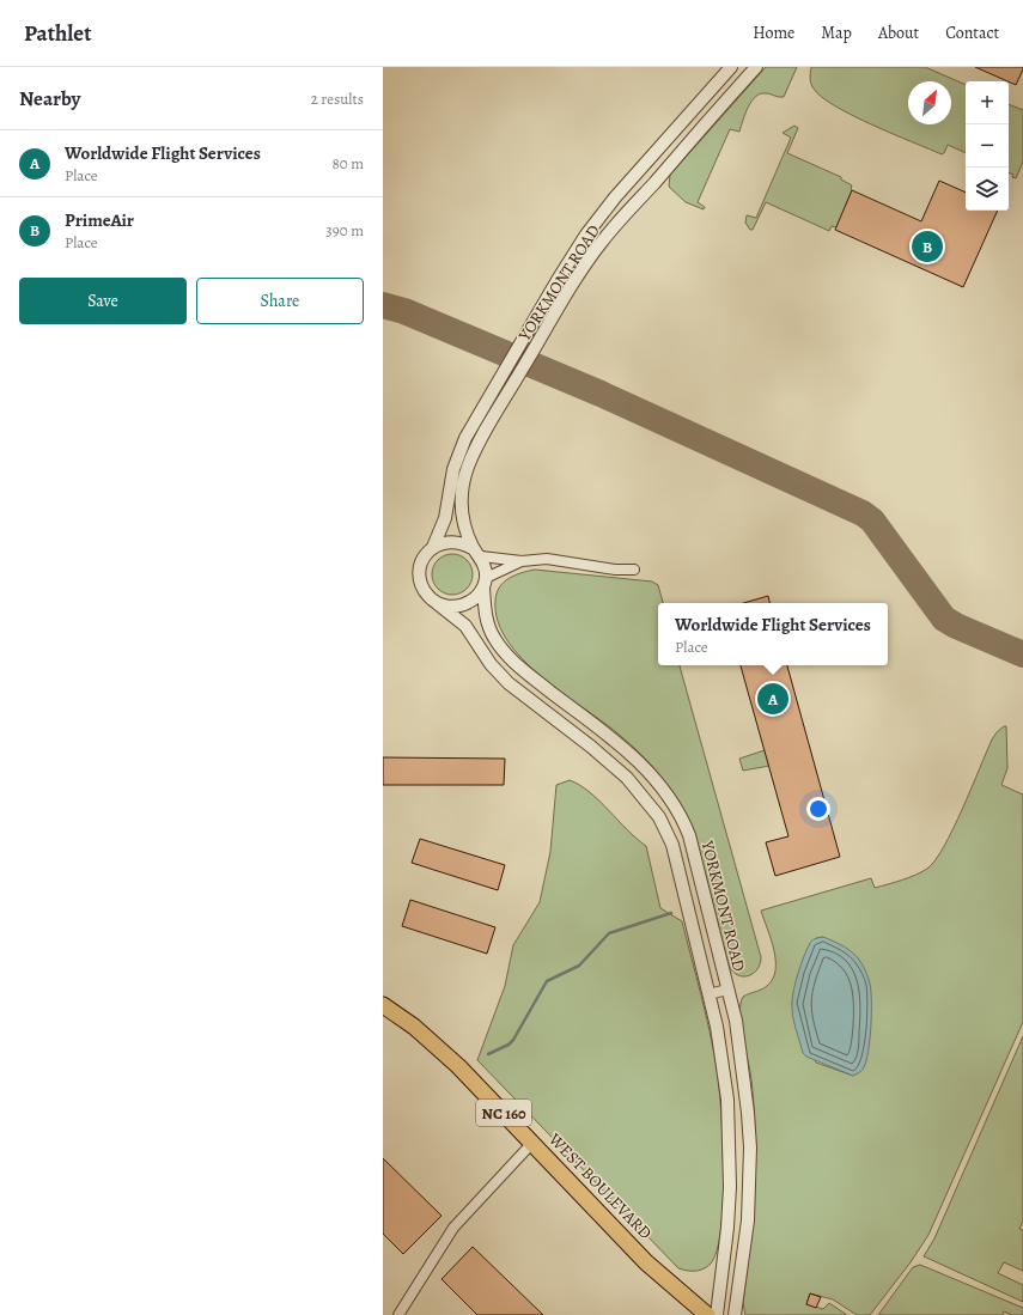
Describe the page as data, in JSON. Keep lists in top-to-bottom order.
{
  "streets": {
    "main road": ["NC 160", "WEST BOULEVARD"],
    "street": ["YORKMONT ROAD"]
  },
  "north": "top right",
  "page": {
    "header": "Pathlet",
    "nav": [
      "Home",
      "Map",
      "About",
      "Contact"
    ],
    "heading": ["Nearby", "2 results"],
    "map_buttons": ["+", "−"],
    "list": [
      {
        "mark": "A",
        "name": "Worldwide Flight Services",
        "note": "Place",
        "value": "80 m"
      },
      {
        "mark": "B",
        "name": "PrimeAir",
        "note": "Place",
        "value": "390 m"
      }
    ],
    "pins": ["B", "A"],
    "buttons": ["Save", "Share"],
    "popup": ["Worldwide Flight Services", "Place"]
  }
}
